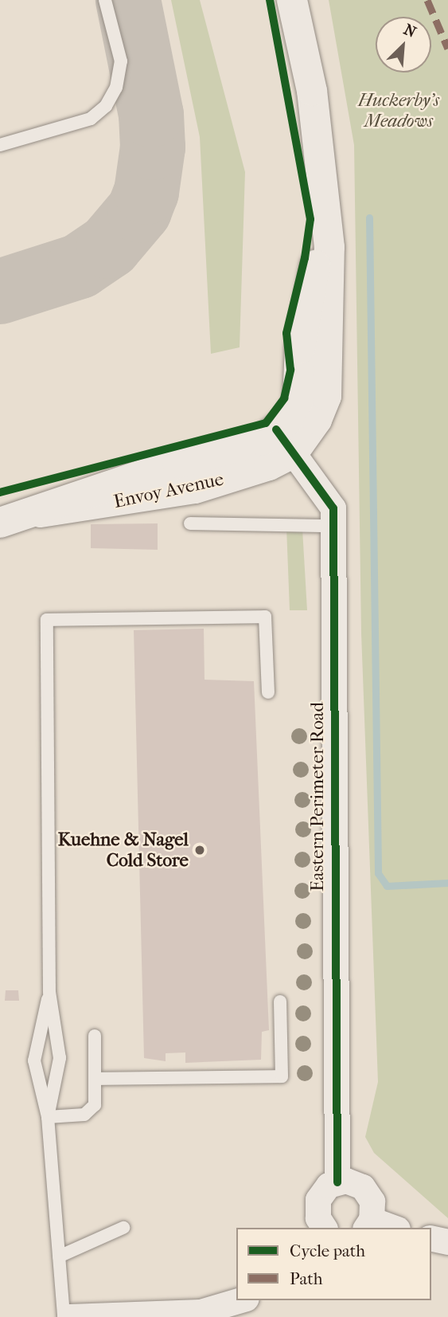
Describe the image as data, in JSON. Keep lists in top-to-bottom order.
{
  "streets": {
    "street": ["Envoy Avenue", "Eastern Perimeter Road"]
  },
  "crossings": [
    ["Envoy Avenue", "Eastern Perimeter Road"]
  ],
  "parks": ["Huckerby's Meadows"],
  "places": ["Kuehne & Nagel Cold Store"],
  "legend": ["Cycle path", "Path"],
  "north": "top right"
}
